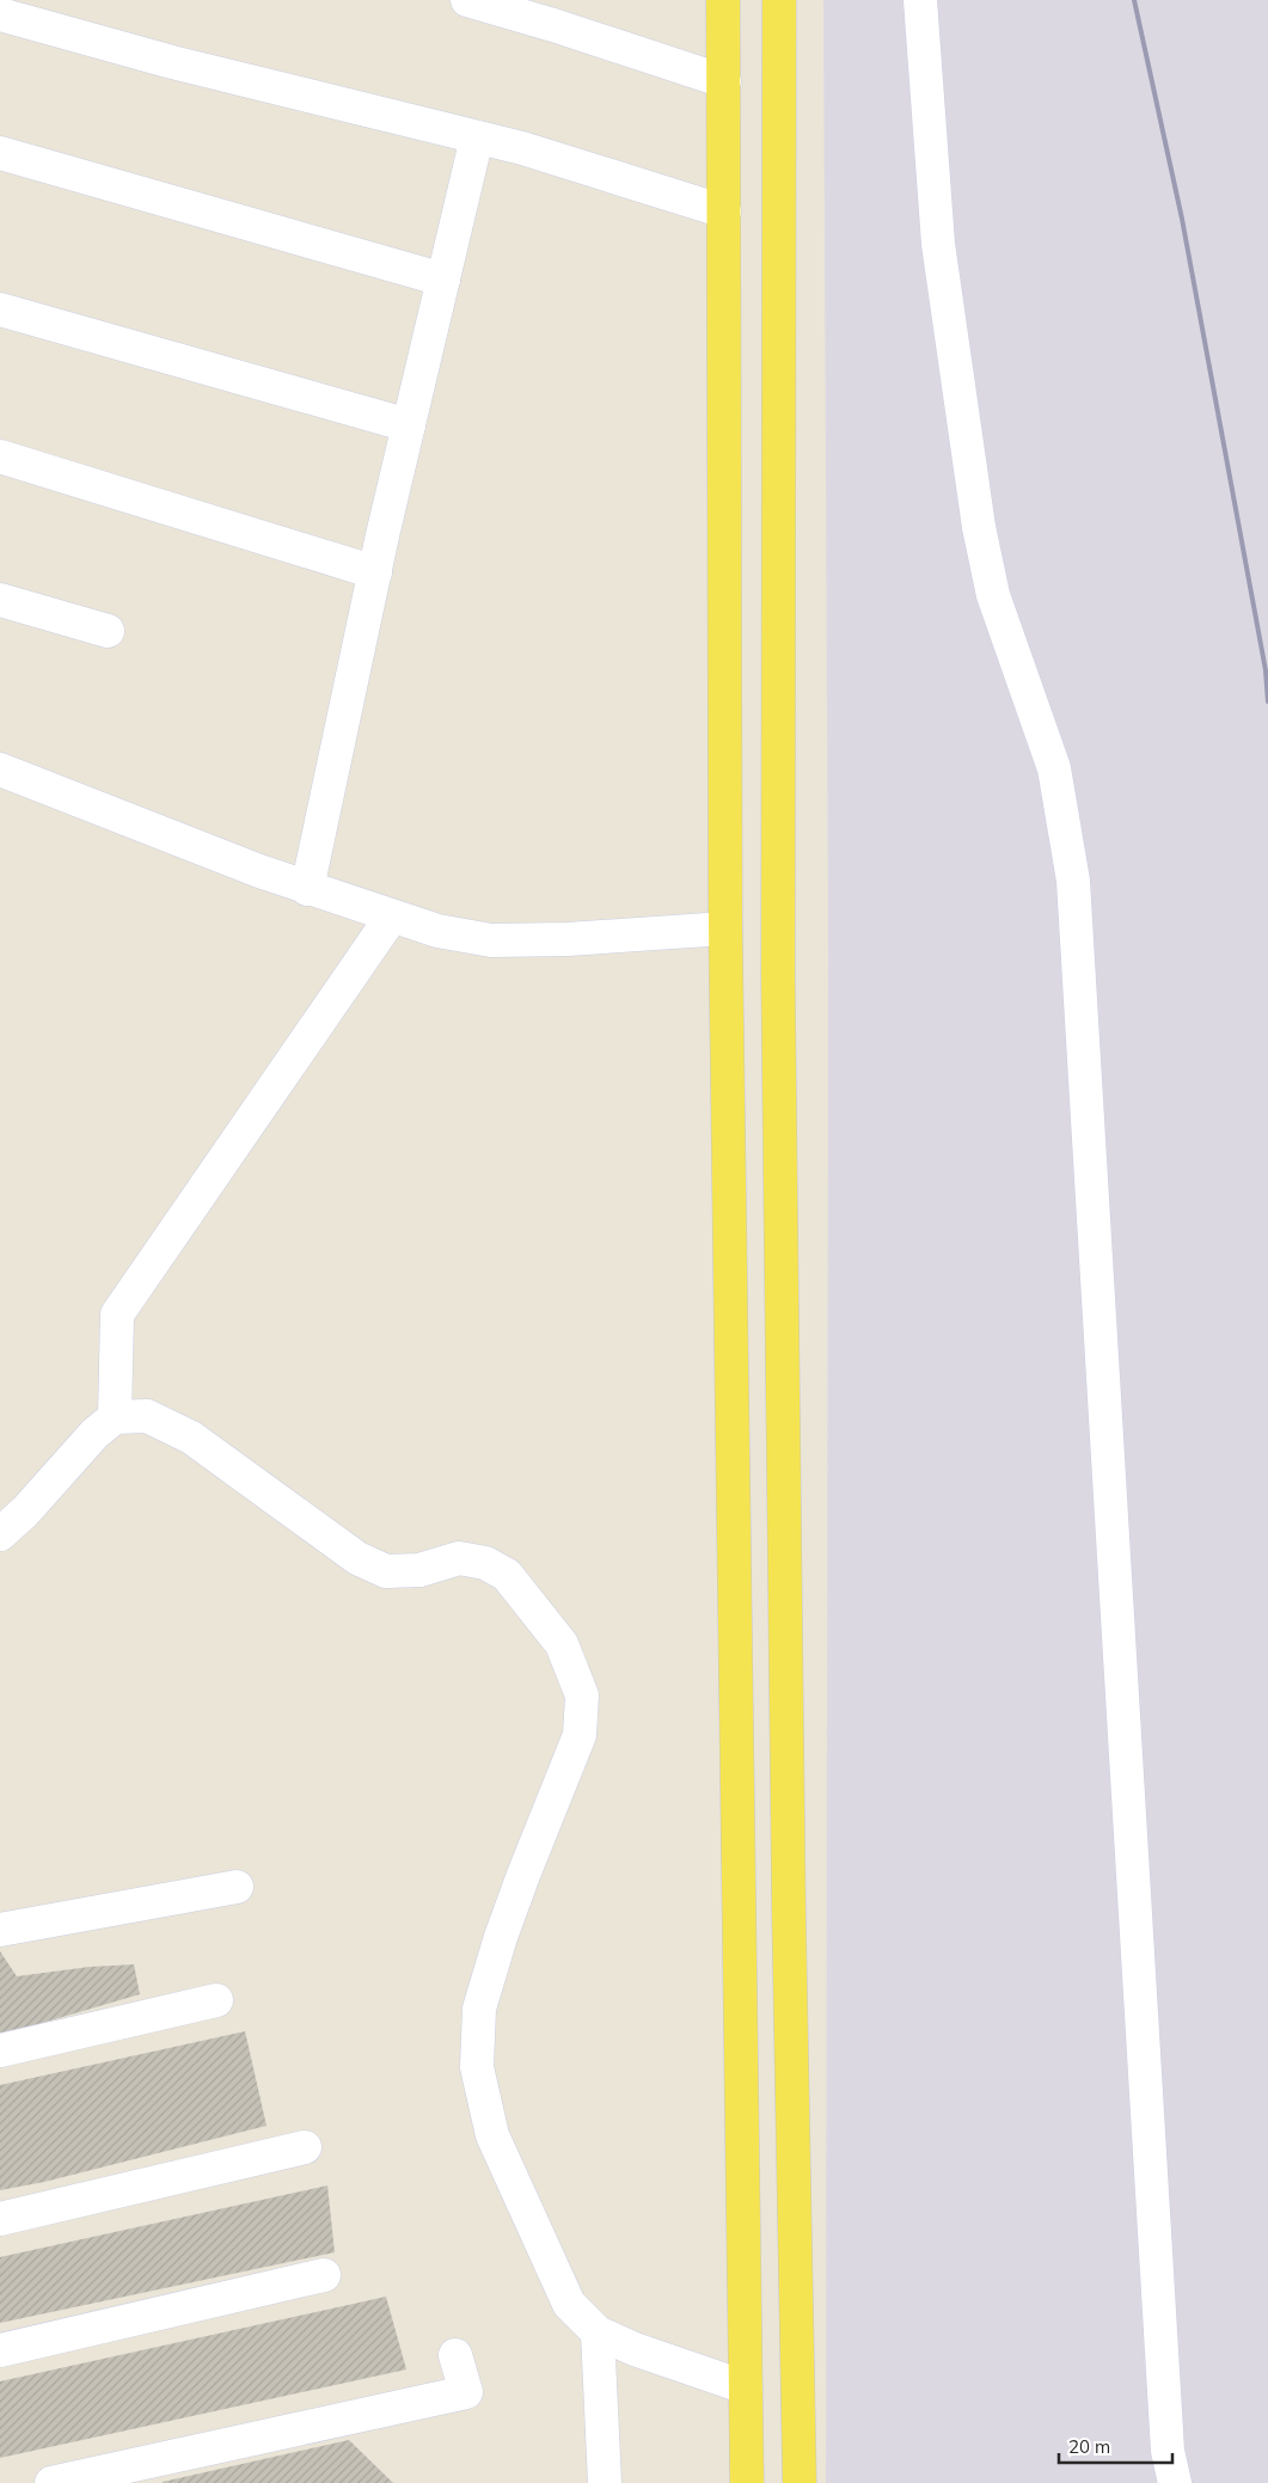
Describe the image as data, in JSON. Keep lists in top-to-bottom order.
{
  "scale_bar": "20 m"
}
